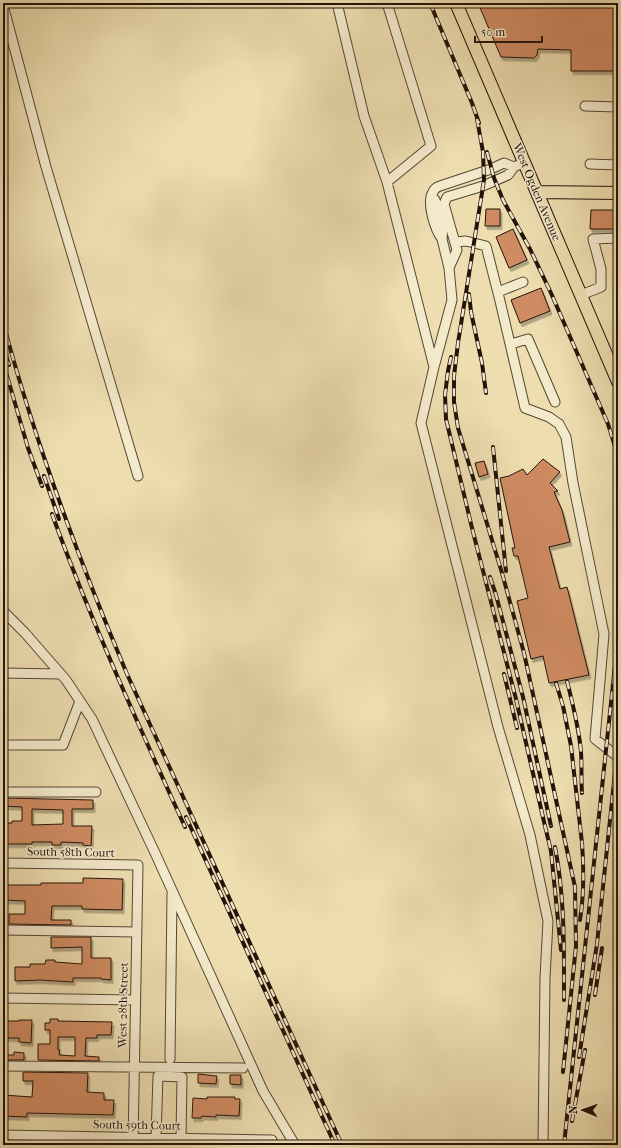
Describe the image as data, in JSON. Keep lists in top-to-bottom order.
{
  "streets": {
    "main road": ["West Ogden Avenue"],
    "street": ["South 58th Court", "West 28th Street", "South 59th Court"]
  },
  "crossings": [
    ["South 58th Court", "West 28th Street"],
    ["West 28th Street", "South 59th Court"]
  ],
  "scale_bar": "50 m",
  "north": "left"
}
